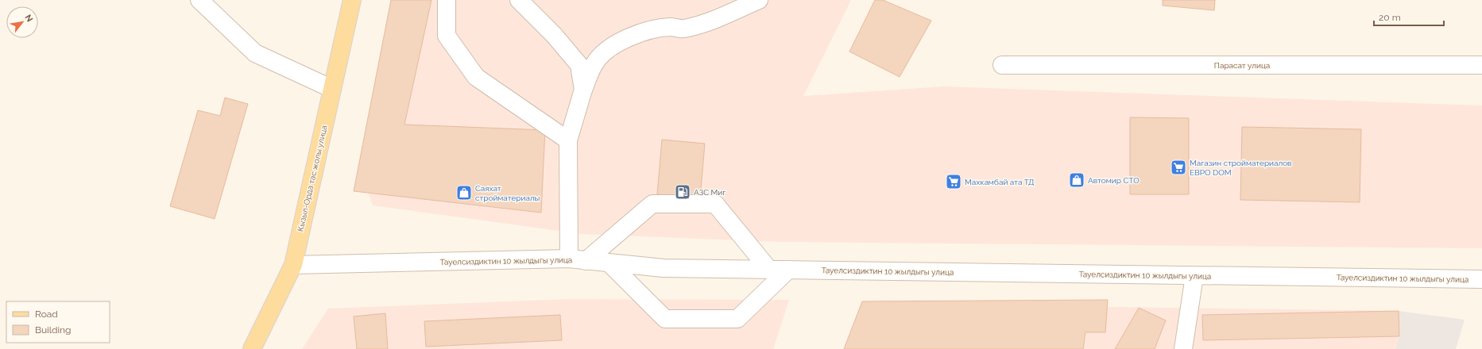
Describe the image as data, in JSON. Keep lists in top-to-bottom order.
{
  "streets": {
    "main road": ["Кызыл-Орда тас жолы улица"],
    "street": ["Парасат улица", "Тауелсиздиктин 10 жылдыгы улица"]
  },
  "crossings": [
    ["Кызыл-Орда тас жолы улица", "Тауелсиздиктин 10 жылдыгы улица"]
  ],
  "places": {
    "supermarket": ["Магазин стройматериалов ЕВРО DOM", "Махкамбай ата ТД"],
    "shop": ["Автомир СТО", "Саяхат стройматериалы"],
    "fuel station": ["АЗС Миг"]
  },
  "legend": ["Road", "Building"],
  "scale_bar": "20 m",
  "north": "top right"
}
